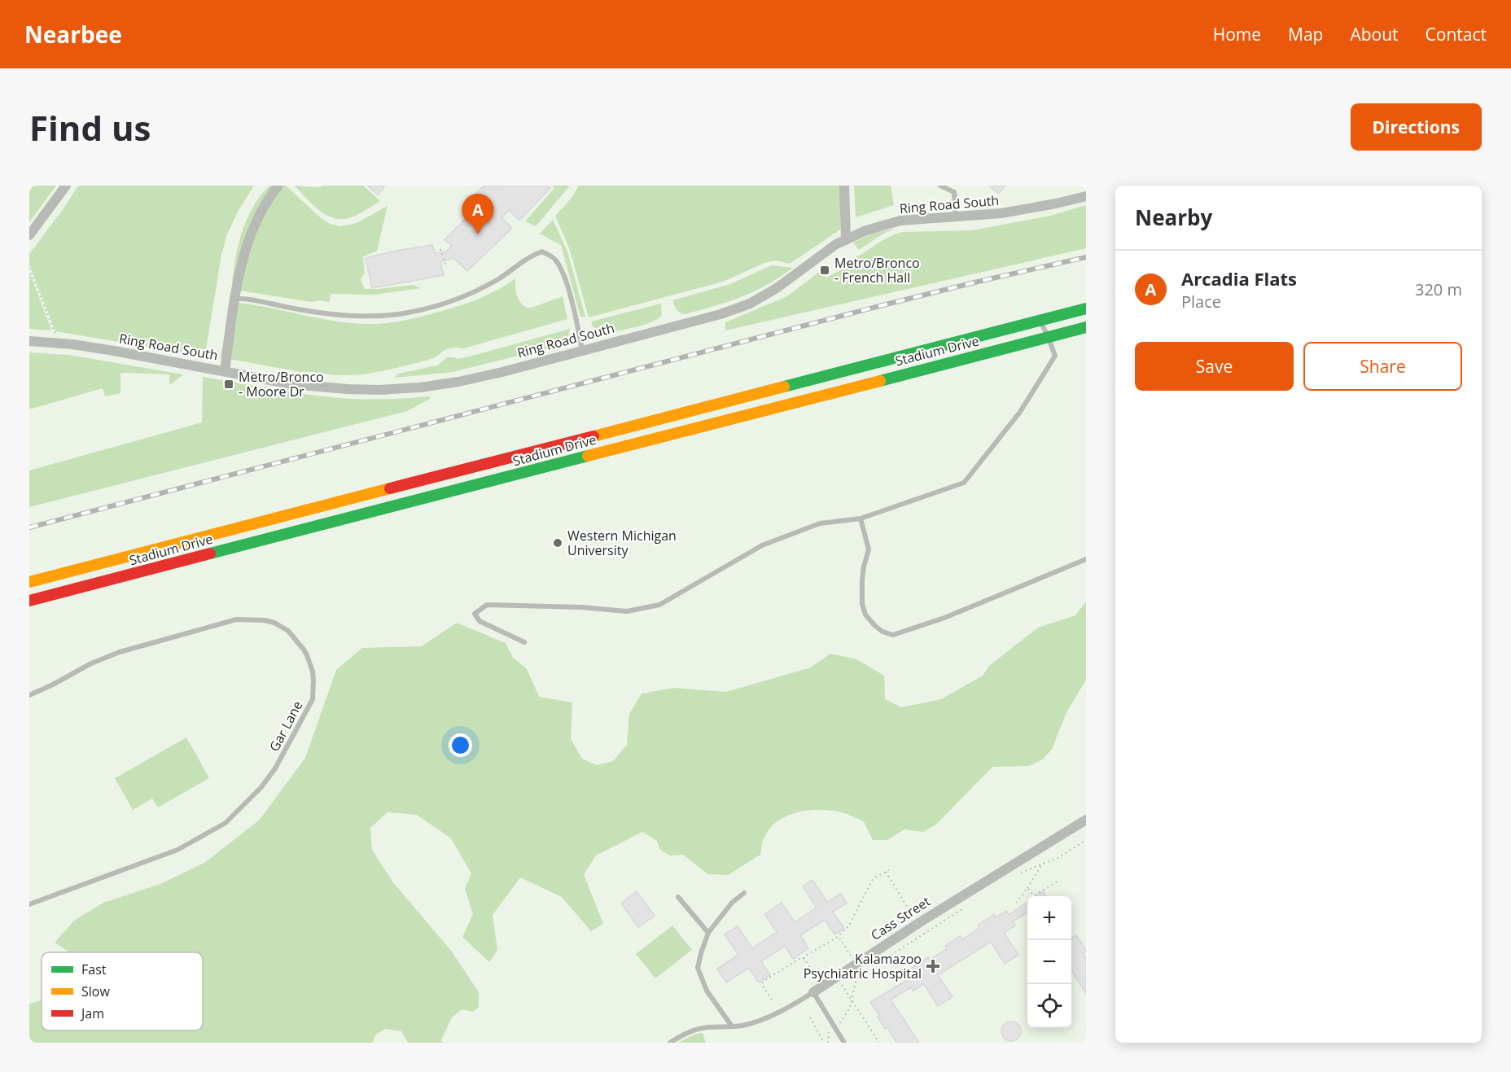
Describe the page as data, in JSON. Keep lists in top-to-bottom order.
{
  "streets": {
    "main road": ["Stadium Drive"],
    "street": ["Ring Road South", "Cass Street"],
    "lane": ["Gar Lane"]
  },
  "places": {
    "transit": ["Metro/Bronco - French Hall", "Metro/Bronco - Moore Dr"],
    "other": ["Western Michigan University"],
    "health": ["Kalamazoo Psychiatric Hospital"]
  },
  "legend": ["Fast", "Slow", "Jam"],
  "page": {
    "header": "Nearbee",
    "nav": [
      "Home",
      "Map",
      "About",
      "Contact"
    ],
    "buttons": [
      "Directions",
      ["Save", "Share"]
    ],
    "title": "Find us",
    "heading": "Nearby",
    "pins": "A",
    "list": [
      {
        "mark": "A",
        "name": "Arcadia Flats",
        "note": "Place",
        "value": "320 m"
      }
    ],
    "map_buttons": ["+", "−"]
  }
}
